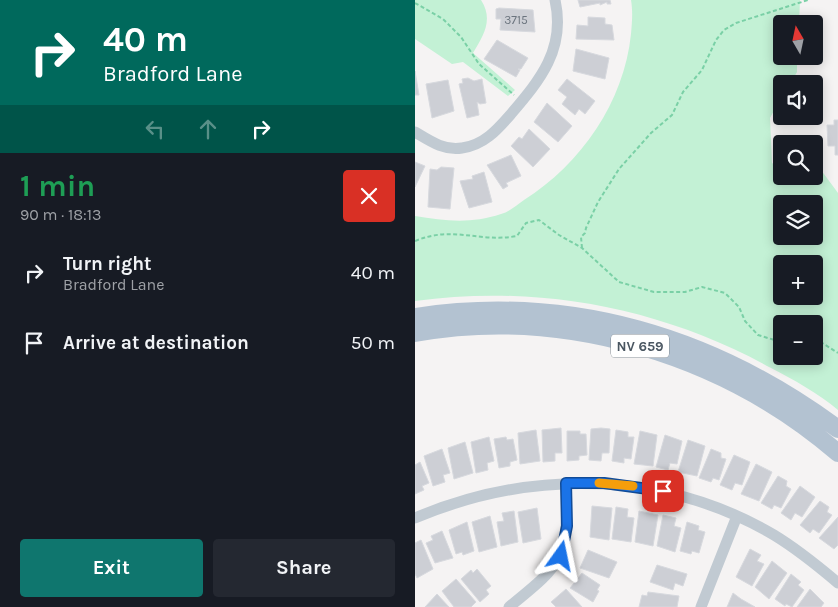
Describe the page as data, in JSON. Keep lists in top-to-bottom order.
{
  "streets": {
    "main road": ["NV 659"]
  },
  "house_numbers": ["3715"],
  "north": "top",
  "page": {
    "turn": ["40 m", "Bradford Lane"],
    "map_buttons": ["+", "−"],
    "heading": ["1 min", "90 m · 18:13"],
    "list": [
      {
        "name": "Turn right",
        "note": "Bradford Lane",
        "value": "40 m"
      },
      {
        "name": "Arrive at destination",
        "value": "50 m"
      }
    ],
    "buttons": ["Exit", "Share"]
  }
}
